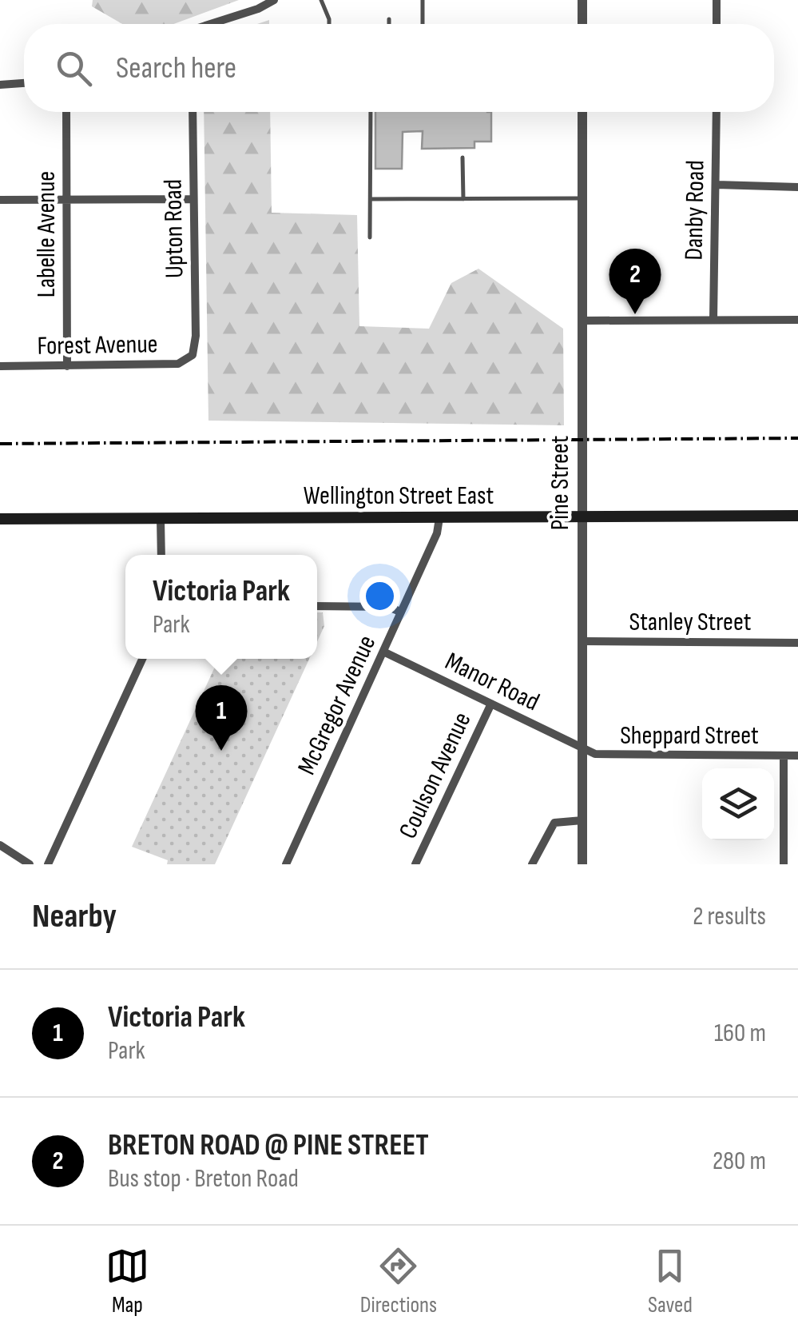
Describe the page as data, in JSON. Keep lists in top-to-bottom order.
{
  "streets": {
    "main road": ["Wellington Street East"],
    "street": [
      "Danby Road",
      "Upton Road",
      "Labelle Avenue",
      "Forest Avenue",
      "Pine Street",
      "Stanley Street",
      "Manor Road",
      "McGregor Avenue",
      "Sheppard Street",
      "Coulson Avenue"
    ]
  },
  "crossings": [
    ["Upton Road", "Forest Avenue"],
    ["Labelle Avenue", "Forest Avenue"],
    ["Pine Street", "Wellington Street East"],
    ["Pine Street", "Stanley Street"],
    ["Pine Street", "Manor Road"],
    ["Pine Street", "Sheppard Street"],
    ["Wellington Street East", "McGregor Avenue"],
    ["Manor Road", "McGregor Avenue"],
    ["Manor Road", "Sheppard Street"],
    ["Manor Road", "Coulson Avenue"]
  ],
  "page": {
    "search": "Search here",
    "pins": ["2", "1"],
    "popup": ["Victoria Park", "Park"],
    "heading": ["Nearby", "2 results"],
    "list": [
      {
        "mark": "1",
        "name": "Victoria Park",
        "note": "Park",
        "value": "160 m"
      },
      {
        "mark": "2",
        "name": "BRETON ROAD @ PINE STREET",
        "note": "Bus stop · Breton Road",
        "value": "280 m"
      }
    ],
    "nav": ["Map", "Directions", "Saved"]
  }
}
